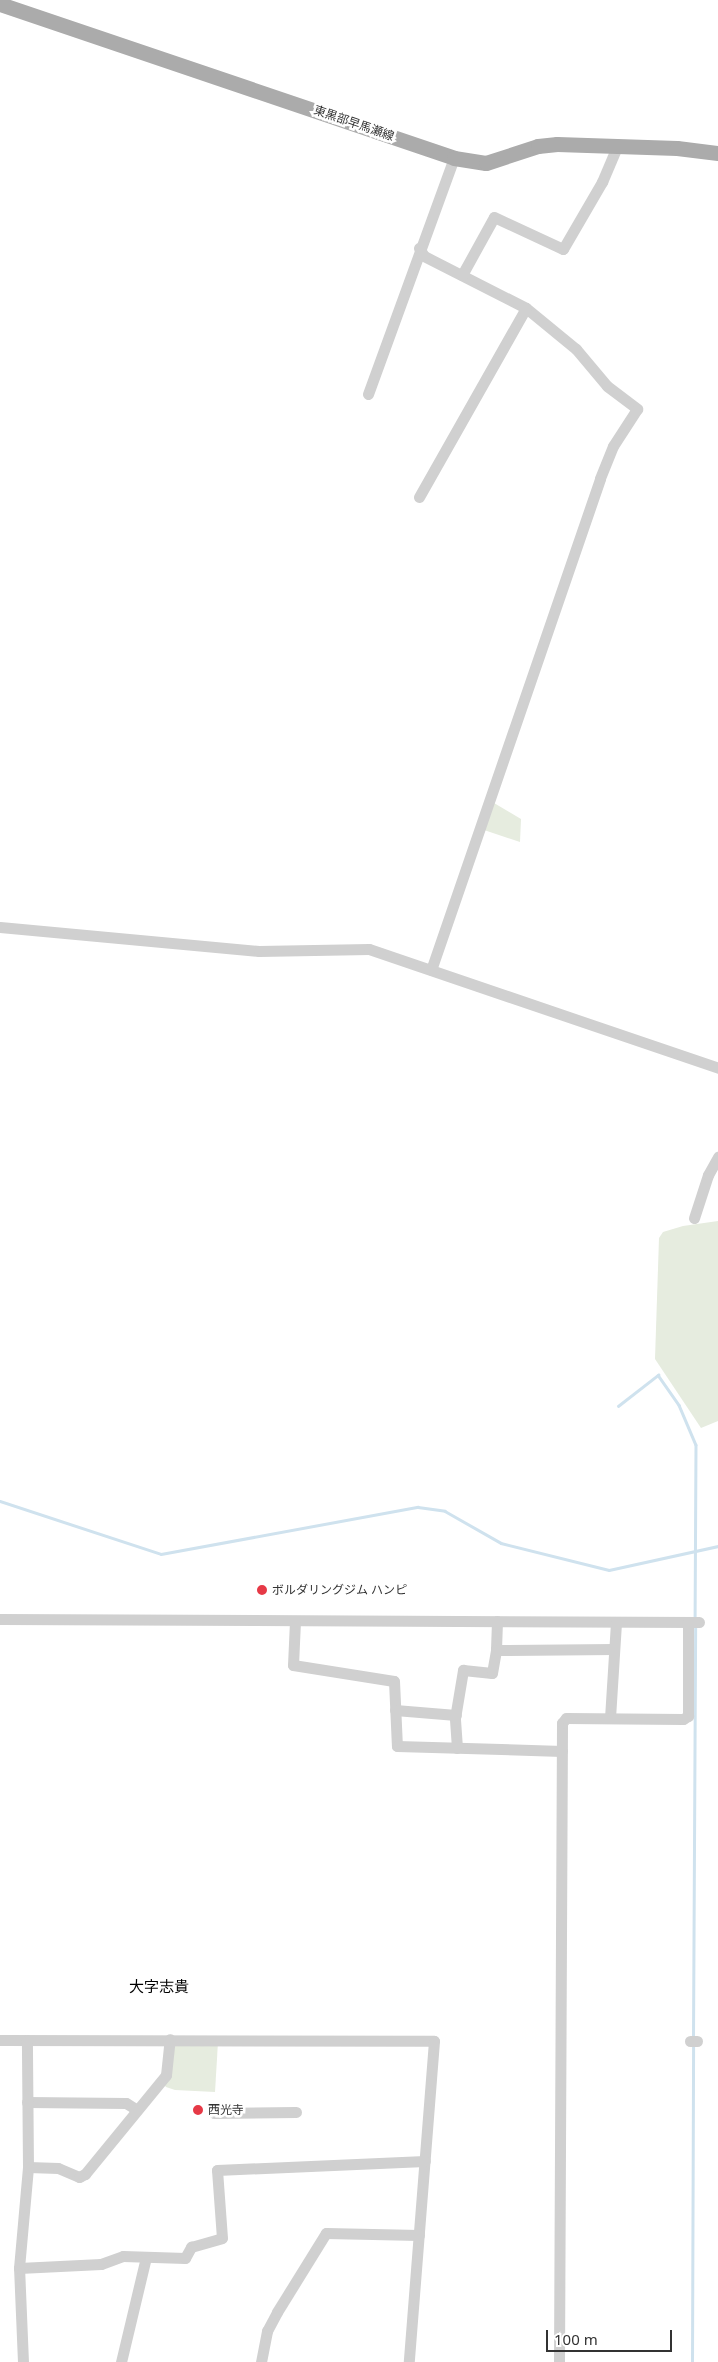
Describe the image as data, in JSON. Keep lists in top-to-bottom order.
{
  "streets": {
    "main road": ["東黒部早馬瀬線"]
  },
  "districts": ["大字志貴"],
  "places": ["ボルダリングジム ハンピ", "西光寺"],
  "scale_bar": "100 m"
}
